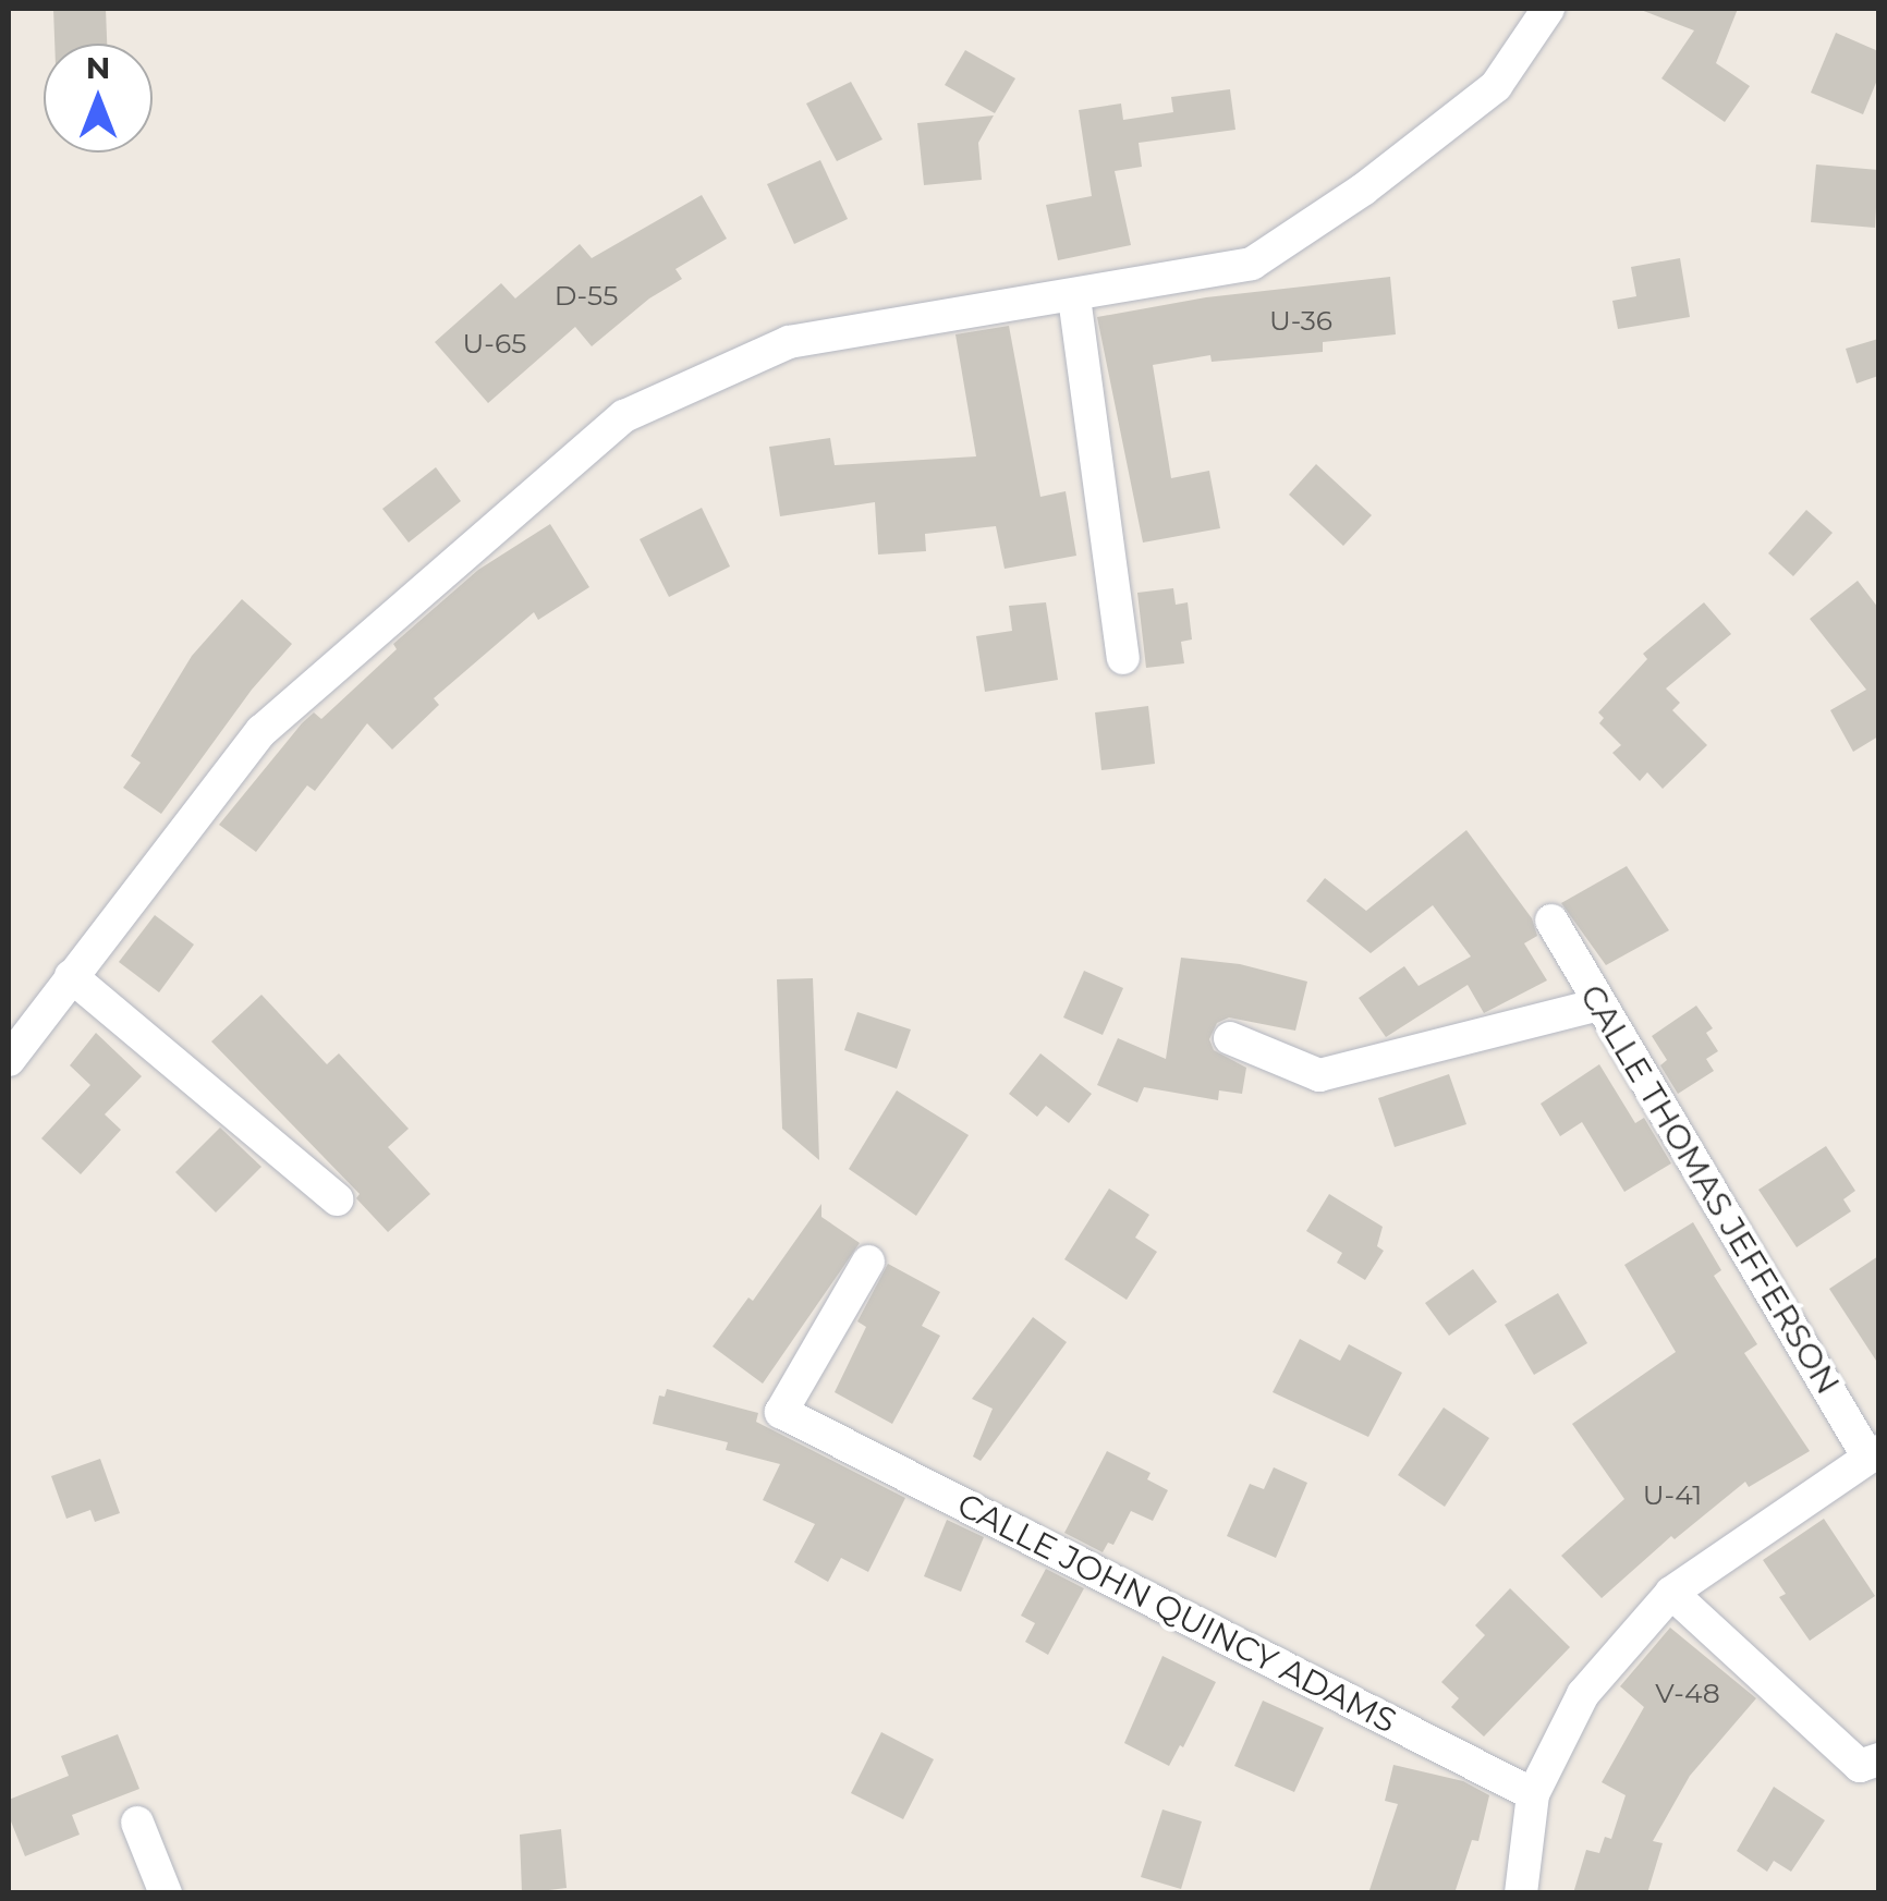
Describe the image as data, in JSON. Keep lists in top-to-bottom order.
{
  "streets": {
    "street": ["CALLE THOMAS JEFFERSON", "CALLE JOHN QUINCY ADAMS"]
  },
  "house_numbers": [
    "D-55",
    "U-36",
    "U-65",
    "U-41",
    "V-48"
  ],
  "north": "top"
}
